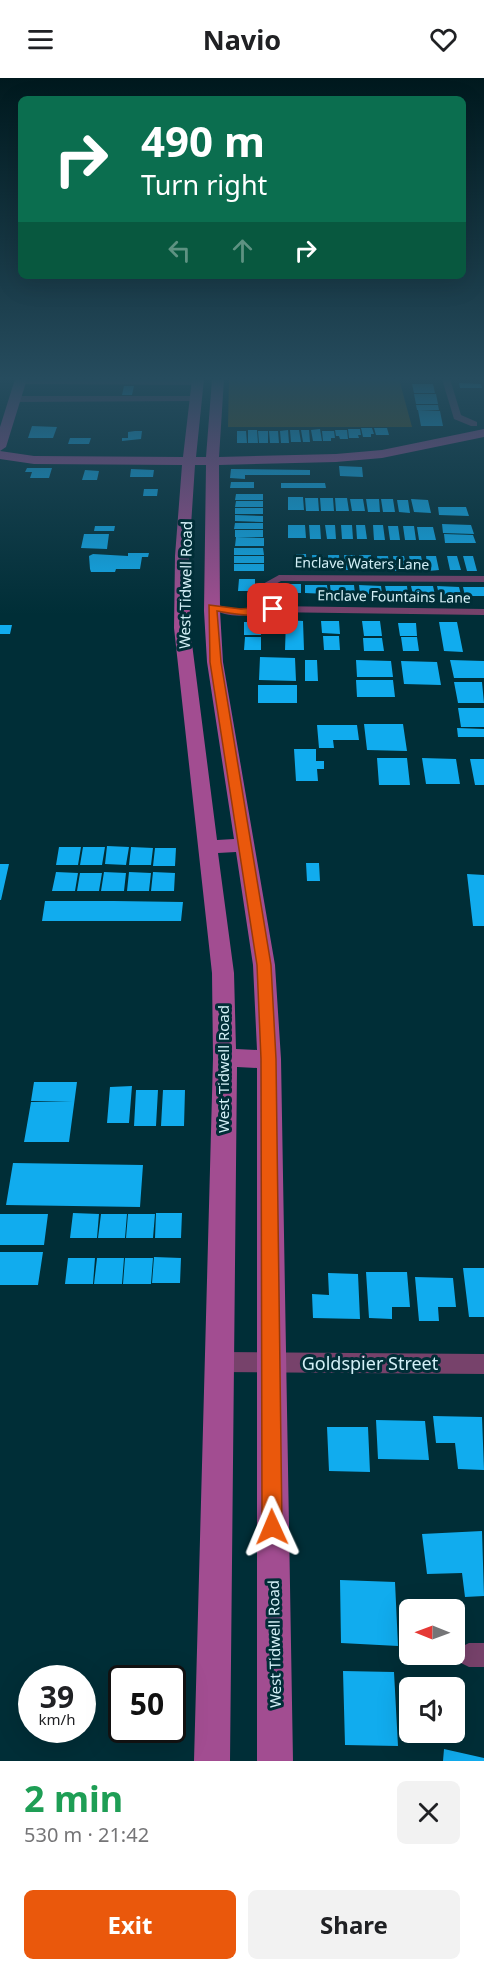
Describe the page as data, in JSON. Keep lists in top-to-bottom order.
{
  "streets": {
    "main road": ["West Tidwell Road"],
    "street": ["Enclave Waters Lane", "Enclave Fountains Lane", "Goldspier Street"]
  },
  "crossings": [
    ["Enclave Waters Lane", "Enclave Fountains Lane"],
    ["West Tidwell Road", "Enclave Fountains Lane"],
    ["West Tidwell Road", "Goldspier Street"]
  ],
  "north": "left",
  "page": {
    "header": "Navio",
    "turn": ["490 m", "Turn right"],
    "speed": "39 km/h",
    "limit": "50",
    "heading": ["2 min", "530 m · 21:42"],
    "buttons": ["Exit", "Share"]
  }
}
